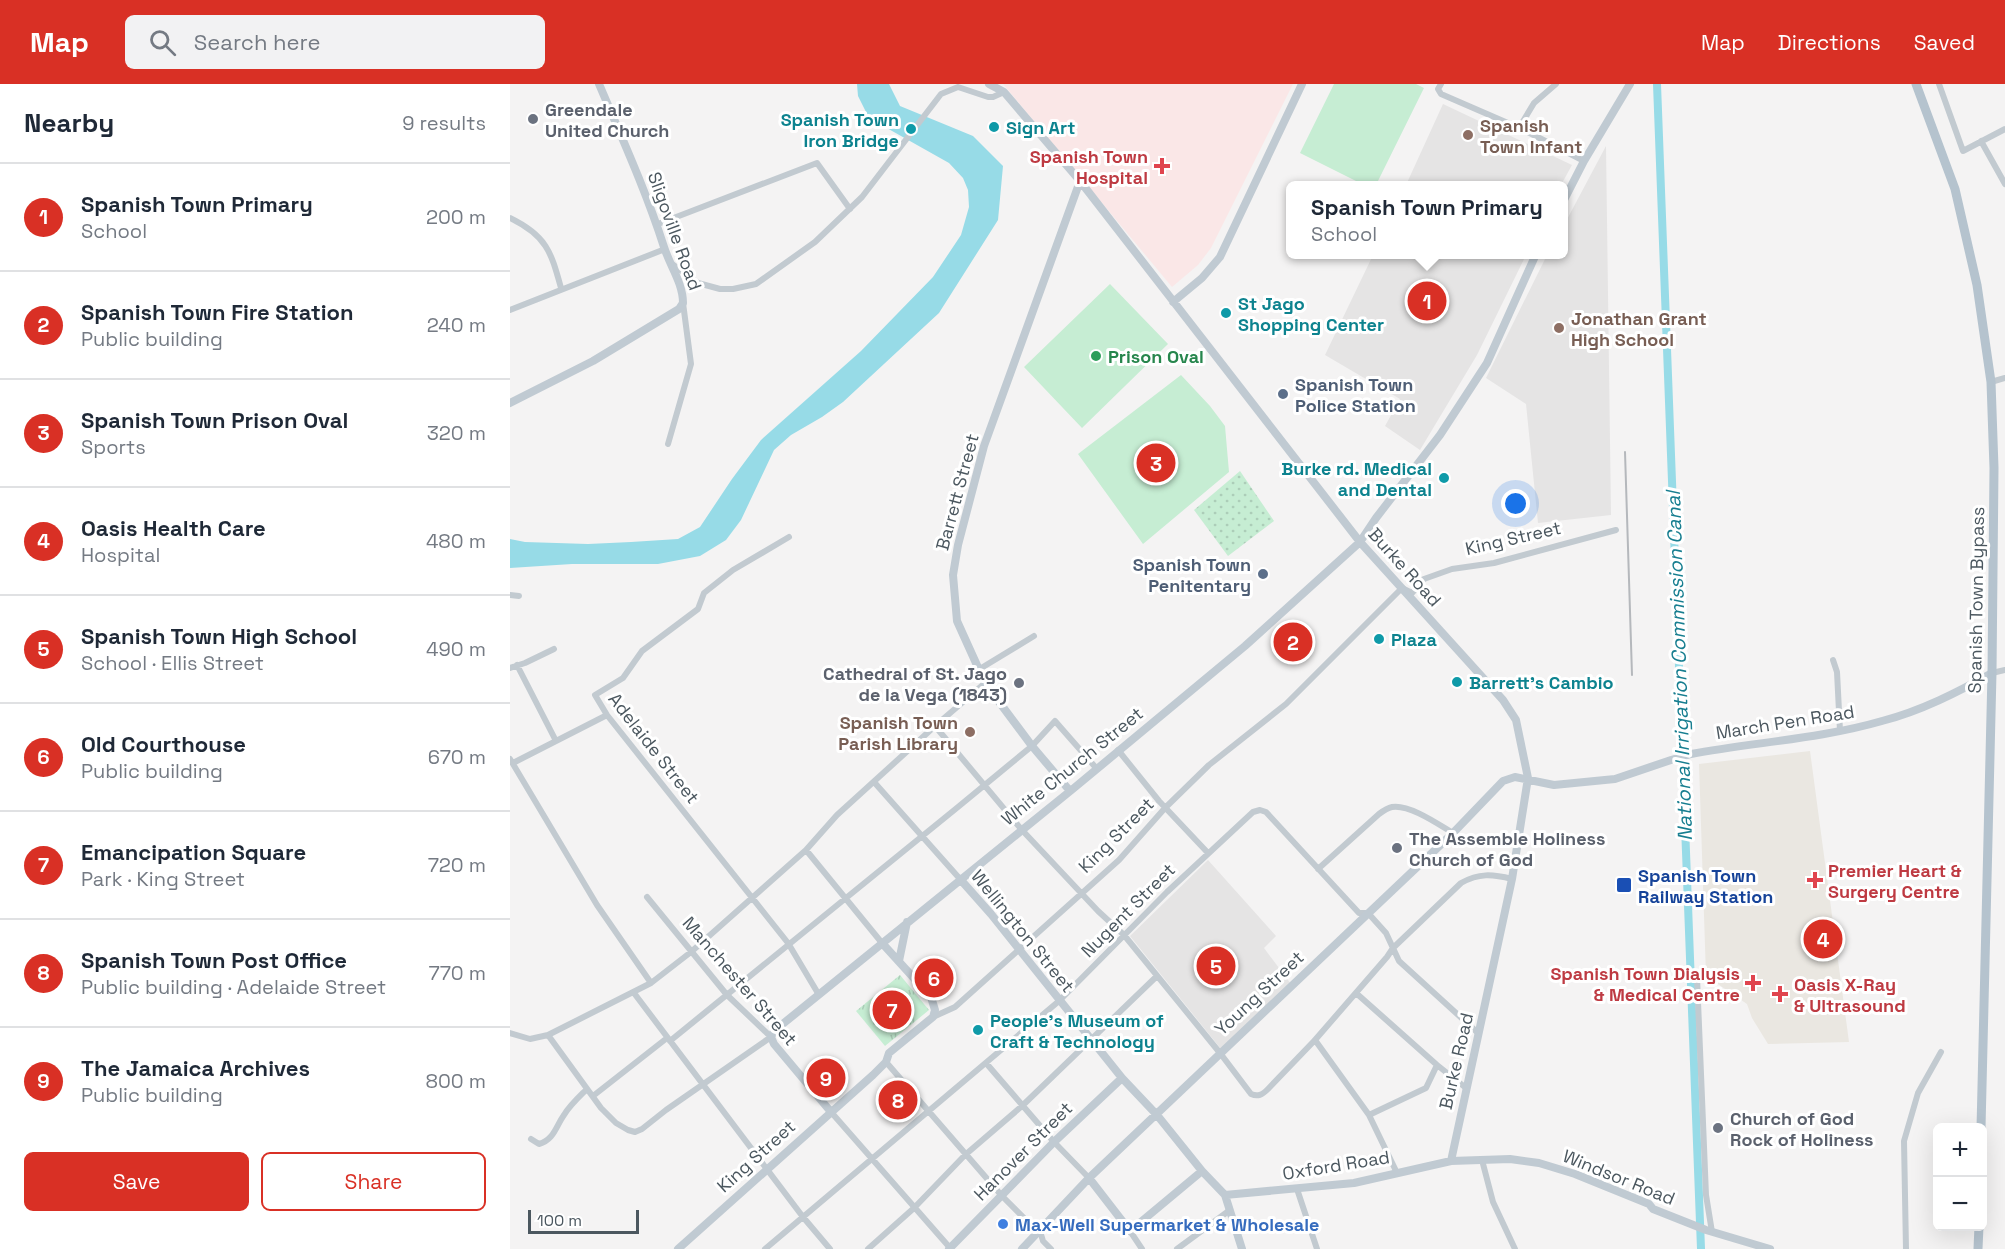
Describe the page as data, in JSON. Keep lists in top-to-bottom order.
{
  "streets": {
    "main road": ["Spanish Town Bypass"],
    "street": [
      "Sligoville Road",
      "Barrett Street",
      "King Street",
      "Burke Road",
      "March Pen Road",
      "Adelaide Street",
      "White Church Street",
      "Nugent Street",
      "Wellington Street",
      "Manchester Street",
      "Young Street",
      "Hanover Street",
      "Oxford Road",
      "Windsor Road"
    ]
  },
  "crossings": [
    ["Barrett Street", "Burke Road"],
    ["Barrett Street", "White Church Street"],
    ["King Street", "Burke Road"],
    ["King Street", "Wellington Street"],
    ["King Street", "Manchester Street"],
    ["Burke Road", "March Pen Road"],
    ["Burke Road", "White Church Street"],
    ["Burke Road", "Nugent Street"],
    ["Burke Road", "Young Street"],
    ["Burke Road", "Oxford Road"],
    ["Burke Road", "Windsor Road"],
    ["Spanish Town Bypass", "March Pen Road"],
    ["March Pen Road", "Young Street"],
    ["Adelaide Street", "White Church Street"],
    ["White Church Street", "Wellington Street"],
    ["White Church Street", "Manchester Street"],
    ["Nugent Street", "Wellington Street"],
    ["Nugent Street", "Manchester Street"],
    ["Nugent Street", "Young Street"],
    ["Wellington Street", "Young Street"],
    ["Wellington Street", "Hanover Street"],
    ["Wellington Street", "Oxford Road"],
    ["Manchester Street", "Hanover Street"],
    ["Oxford Road", "Windsor Road"]
  ],
  "water": ["National Irrigation Commission Canal"],
  "places": {
    "other": [
      "Greendale United Church",
      "Sign Art",
      "Spanish Town Iron Bridge",
      "Spanish Town Infant",
      "St Jago Shopping Center",
      "Jonathan Grant High School",
      "Prison Oval",
      "Spanish Town Police Station",
      "Burke rd. Medical and Dental",
      "Spanish Town Penitentary",
      "Plaza",
      "Barrett's Cambio",
      "Cathedral of St. Jago de la Vega (1843)",
      "Spanish Town Parish Library",
      "The Assemble Holiness Church of God",
      "People's Museum of Craft & Technology",
      "Church of God Rock of Holiness",
      "Max-Well Supermarket & Wholesale"
    ],
    "health": [
      "Spanish Town Hospital",
      "Premier Heart & Surgery Centre",
      "Spanish Town Dialysis & Medical Centre",
      "Oasis X-Ray & Ultrasound"
    ],
    "transit": ["Spanish Town Railway Station"]
  },
  "scale_bar": "100 m",
  "page": {
    "header": "Map",
    "search": "Search here",
    "nav": ["Map", "Directions", "Saved"],
    "heading": ["Nearby", "9 results"],
    "list": [
      {
        "mark": "1",
        "name": "Spanish Town Primary",
        "note": "School",
        "value": "200 m"
      },
      {
        "mark": "2",
        "name": "Spanish Town Fire Station",
        "note": "Public building",
        "value": "240 m"
      },
      {
        "mark": "3",
        "name": "Spanish Town Prison Oval",
        "note": "Sports",
        "value": "320 m"
      },
      {
        "mark": "4",
        "name": "Oasis Health Care",
        "note": "Hospital",
        "value": "480 m"
      },
      {
        "mark": "5",
        "name": "Spanish Town High School",
        "note": "School · Ellis Street",
        "value": "490 m"
      },
      {
        "mark": "6",
        "name": "Old Courthouse",
        "note": "Public building",
        "value": "670 m"
      },
      {
        "mark": "7",
        "name": "Emancipation Square",
        "note": "Park · King Street",
        "value": "720 m"
      },
      {
        "mark": "8",
        "name": "Spanish Town Post Office",
        "note": "Public building · Adelaide Street",
        "value": "770 m"
      },
      {
        "mark": "9",
        "name": "The Jamaica Archives",
        "note": "Public building",
        "value": "800 m"
      }
    ],
    "popup": ["Spanish Town Primary", "School"],
    "pins": [
      "1",
      "3",
      "2",
      "4",
      "5",
      "6",
      "7",
      "9",
      "8"
    ],
    "map_buttons": ["+", "−"],
    "buttons": ["Save", "Share"],
    "scale": "100 m"
  }
}
